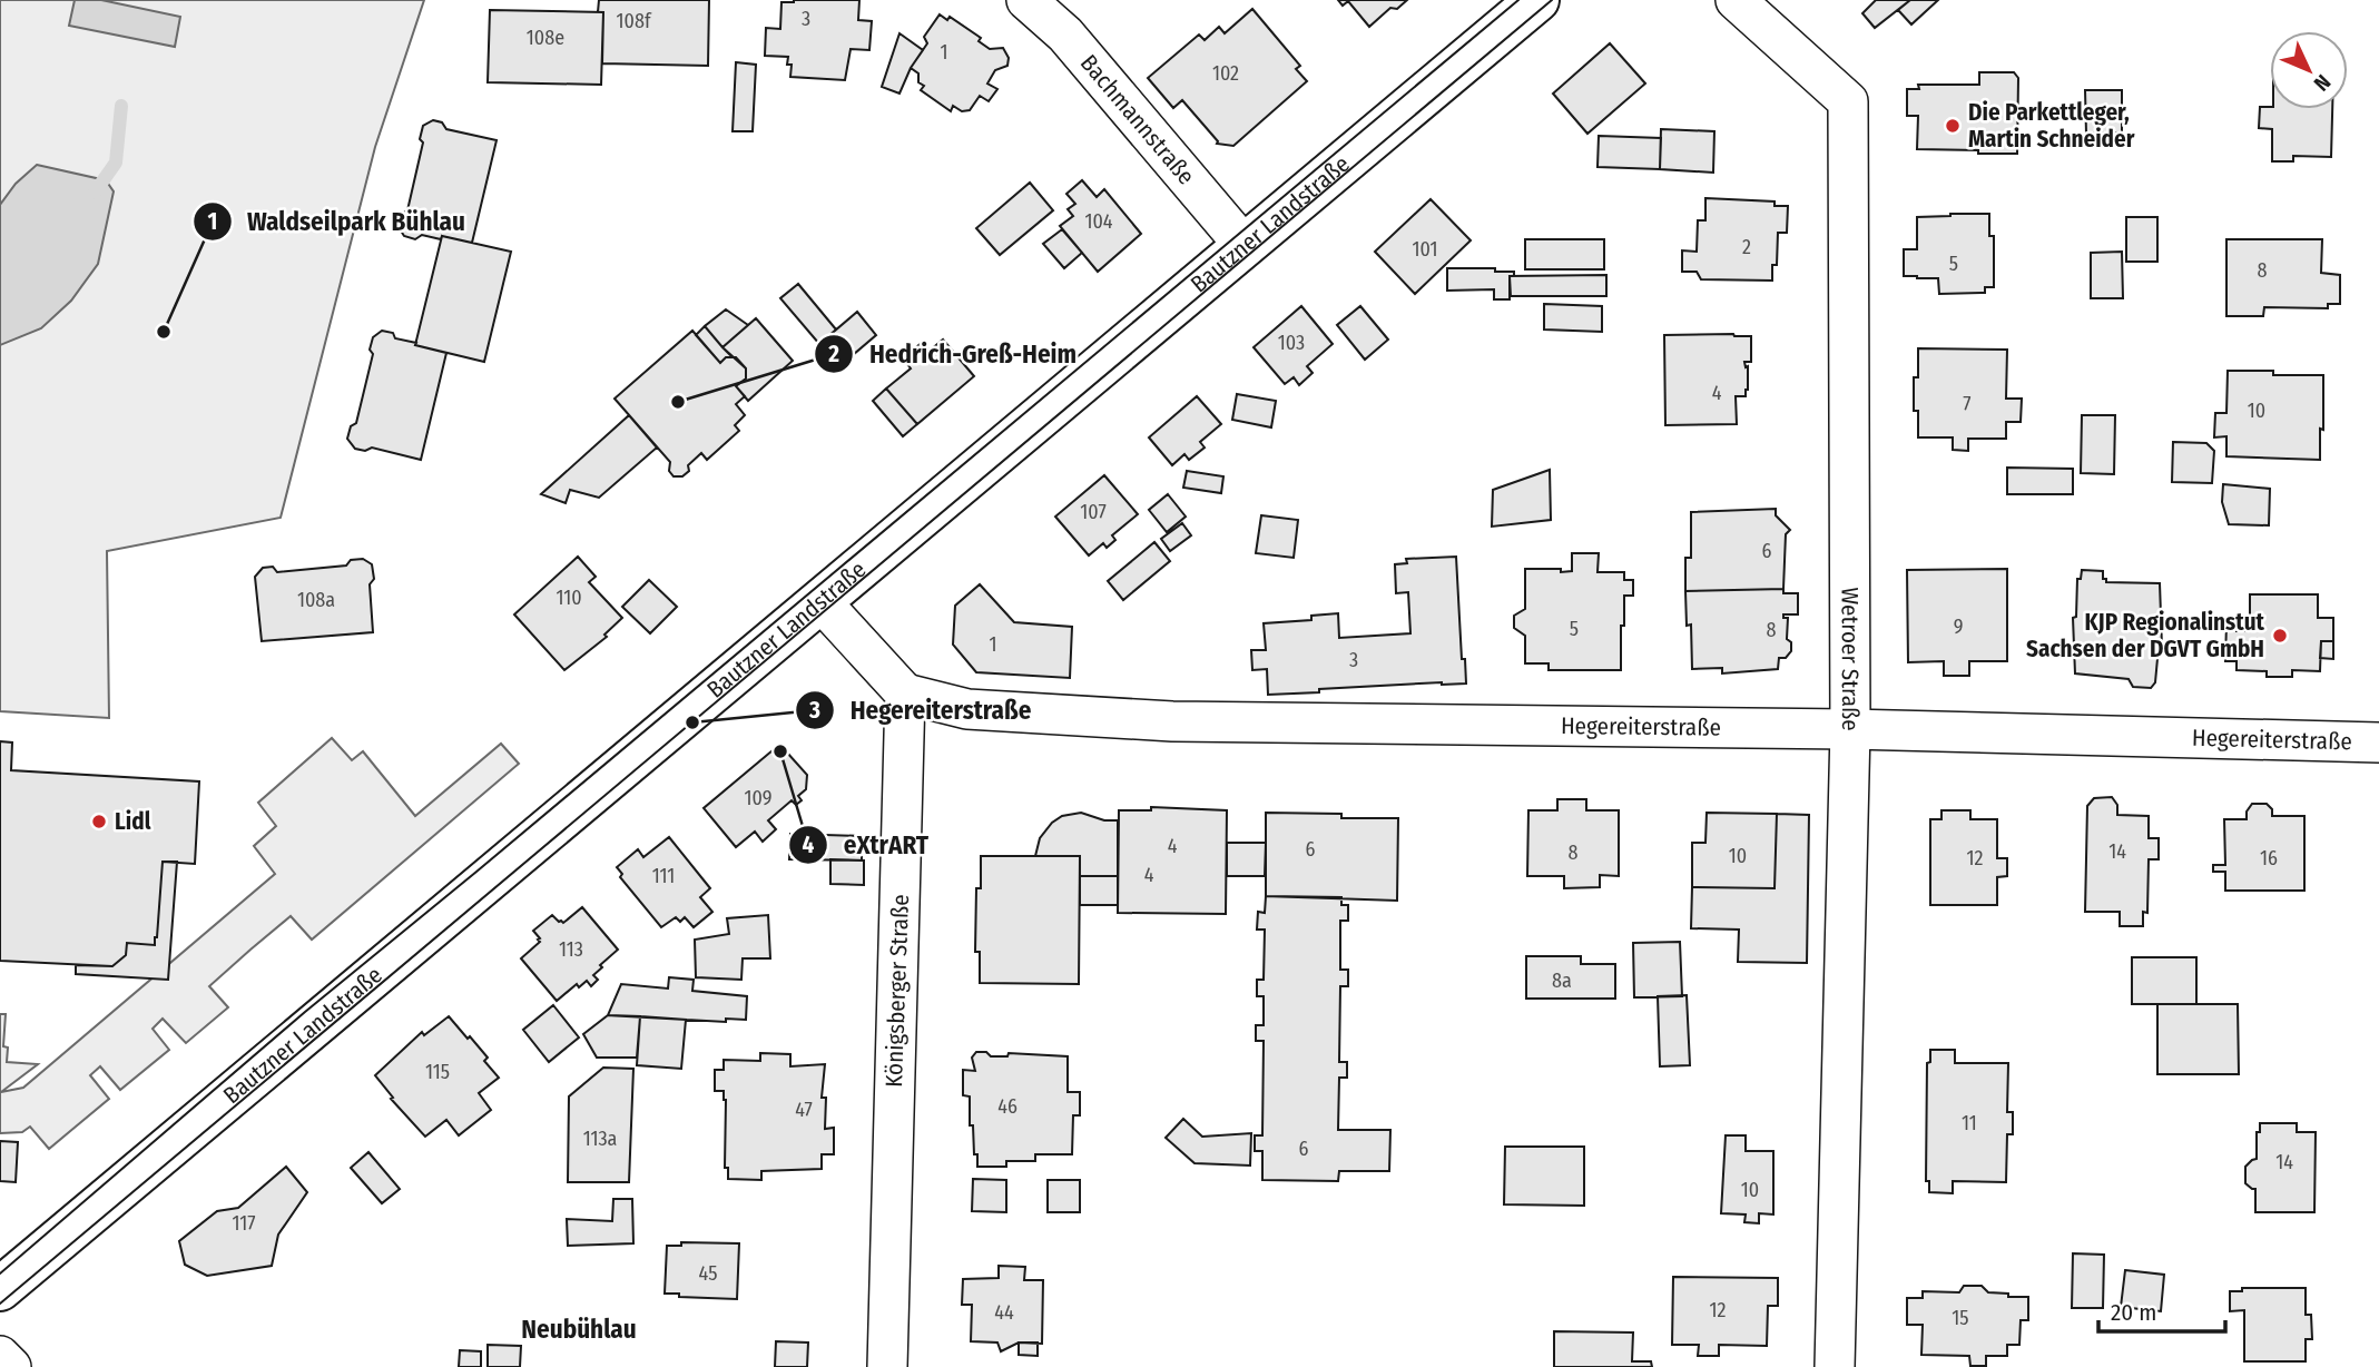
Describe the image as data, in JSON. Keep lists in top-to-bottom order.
{
  "streets": {
    "main road": ["Bautzner Landstraße"],
    "street": [
      "Bachmannstraße",
      "Wetroer Straße",
      "Hegereiterstraße",
      "Königsberger Straße"
    ]
  },
  "crossings": [
    ["Bachmannstraße", "Bautzner Landstraße"],
    ["Wetroer Straße", "Hegereiterstraße"],
    ["Hegereiterstraße", "Königsberger Straße"]
  ],
  "districts": ["Neubühlau"],
  "places": [
    "Die Parkettleger, Martin Schneider",
    "Waldseilpark Bühlau",
    "Hedrich-Greß-Heim",
    "KJP Regionalinstut Sachsen der DGVT GmbH",
    "Hegereiterstraße",
    "eXtrART",
    "Lidl"
  ],
  "house_numbers": [
    "3",
    "108f",
    "108e",
    "1",
    "102",
    "104",
    "2",
    "101",
    "5",
    "8",
    "103",
    "4",
    "7",
    "10",
    "107",
    "6",
    "110",
    "108a",
    "9",
    "5",
    "8",
    "1",
    "3",
    "109",
    "4",
    "6",
    "14",
    "8",
    "10",
    "12",
    "16",
    "4",
    "111",
    "113",
    "8a",
    "115",
    "46",
    "47",
    "11",
    "113a",
    "6",
    "14",
    "10",
    "117",
    "45",
    "12",
    "44",
    "15"
  ],
  "scale_bar": "20 m",
  "north": "bottom right"
}
